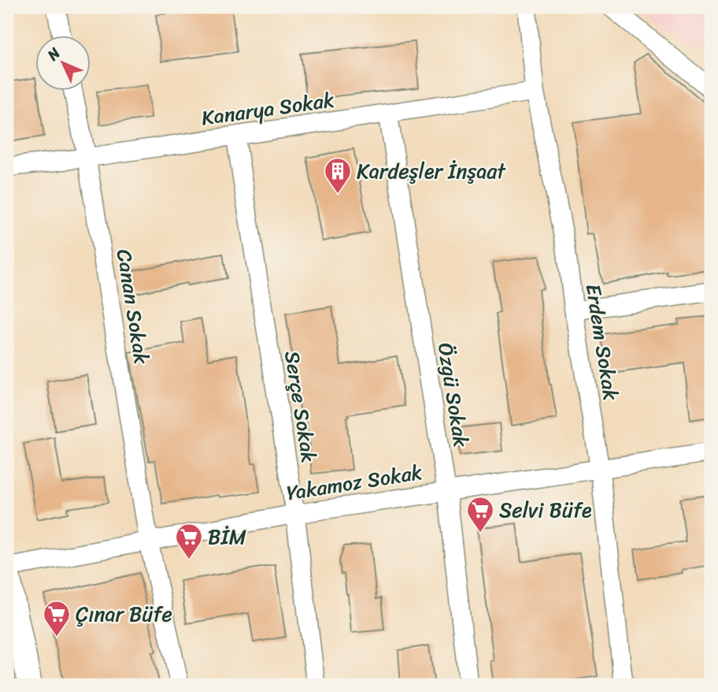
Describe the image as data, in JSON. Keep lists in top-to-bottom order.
{
  "streets": {
    "street": [
      "Kanarya Sokak",
      "Canan Sokak",
      "Erdem Sokak",
      "Özgü Sokak",
      "Serçe Sokak",
      "Yakamoz Sokak"
    ]
  },
  "crossings": [
    ["Kanarya Sokak", "Canan Sokak"],
    ["Kanarya Sokak", "Erdem Sokak"],
    ["Kanarya Sokak", "Özgü Sokak"],
    ["Kanarya Sokak", "Serçe Sokak"],
    ["Canan Sokak", "Yakamoz Sokak"],
    ["Erdem Sokak", "Yakamoz Sokak"],
    ["Özgü Sokak", "Yakamoz Sokak"],
    ["Serçe Sokak", "Yakamoz Sokak"]
  ],
  "places": {
    "building": ["Kardeşler İnşaat"],
    "supermarket": ["Selvi Büfe", "BİM", "Çınar Büfe"]
  },
  "north": "top left"
}
